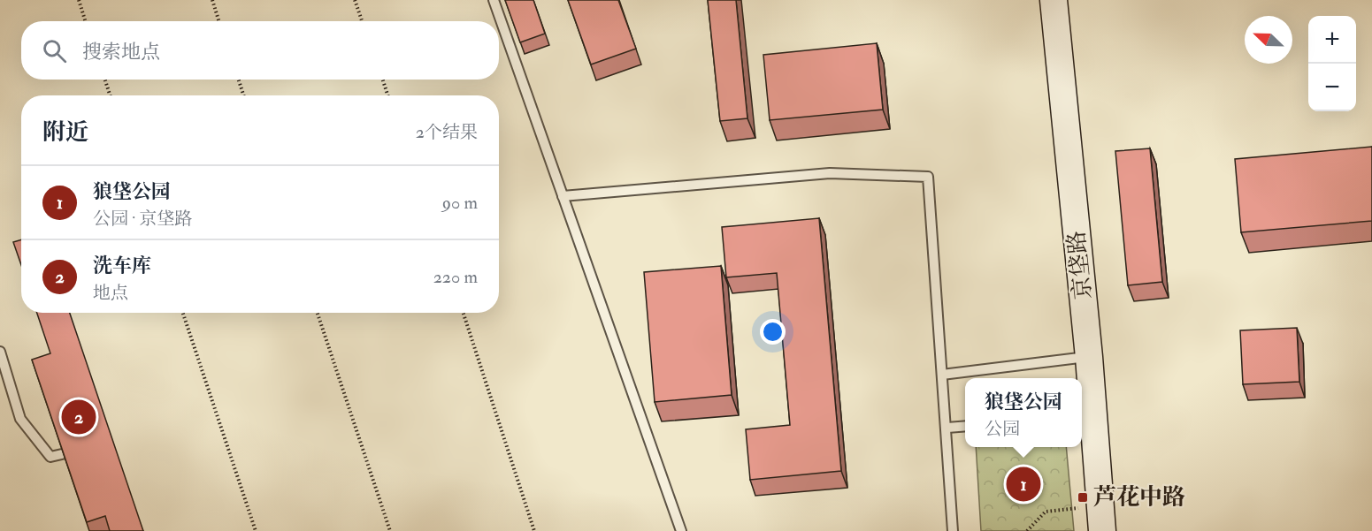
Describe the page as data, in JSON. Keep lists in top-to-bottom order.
{
  "streets": {
    "street": ["京垡路"]
  },
  "places": {
    "transit": ["芦花中路"]
  },
  "north": "top left",
  "page": {
    "map_buttons": ["+", "−"],
    "search": "搜索地点",
    "heading": ["附近", "2个结果"],
    "list": [
      {
        "mark": "1",
        "name": "狼垡公园",
        "note": "公园 · 京垡路",
        "value": "90 m"
      },
      {
        "mark": "2",
        "name": "洗车库",
        "note": "地点",
        "value": "220 m"
      }
    ],
    "popup": ["狼垡公园", "公园"],
    "pins": ["2", "1"]
  }
}
